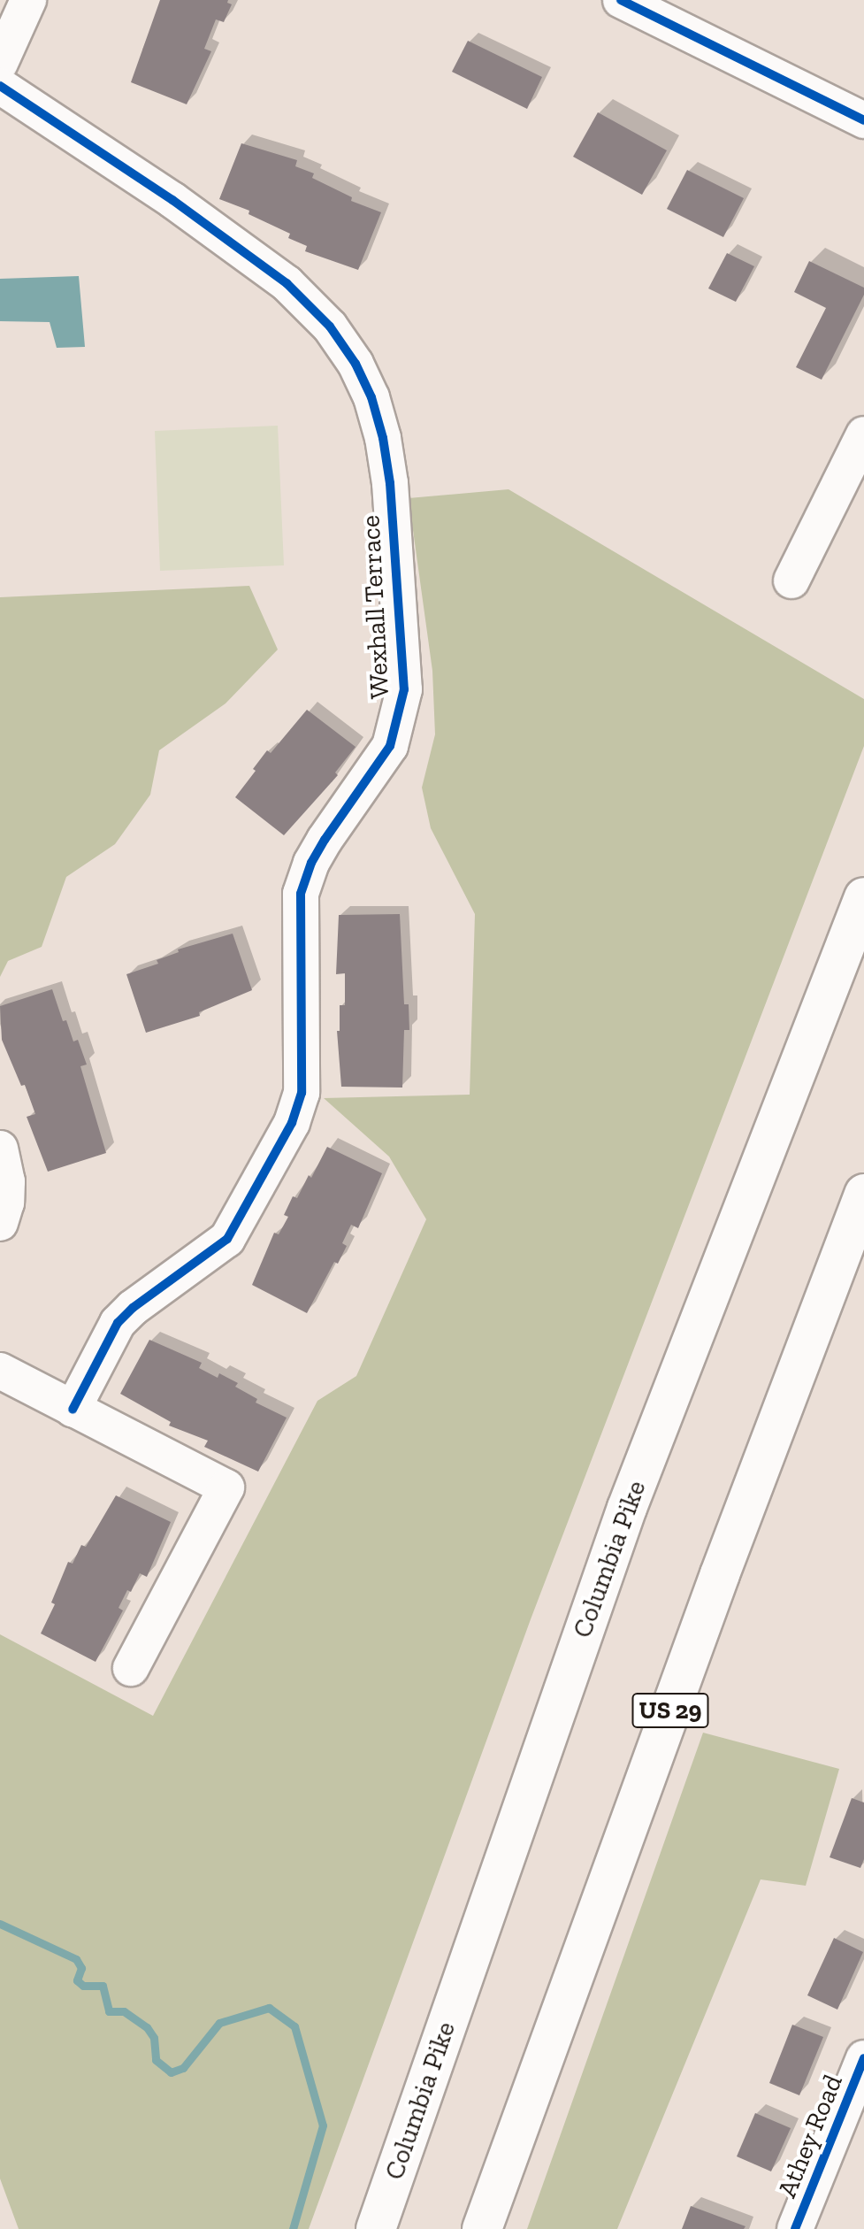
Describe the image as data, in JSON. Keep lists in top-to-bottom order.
{
  "streets": {
    "highway": ["Columbia Pike", "US 29"],
    "street": ["Wexhall Terrace", "Athey Road"]
  }
}
